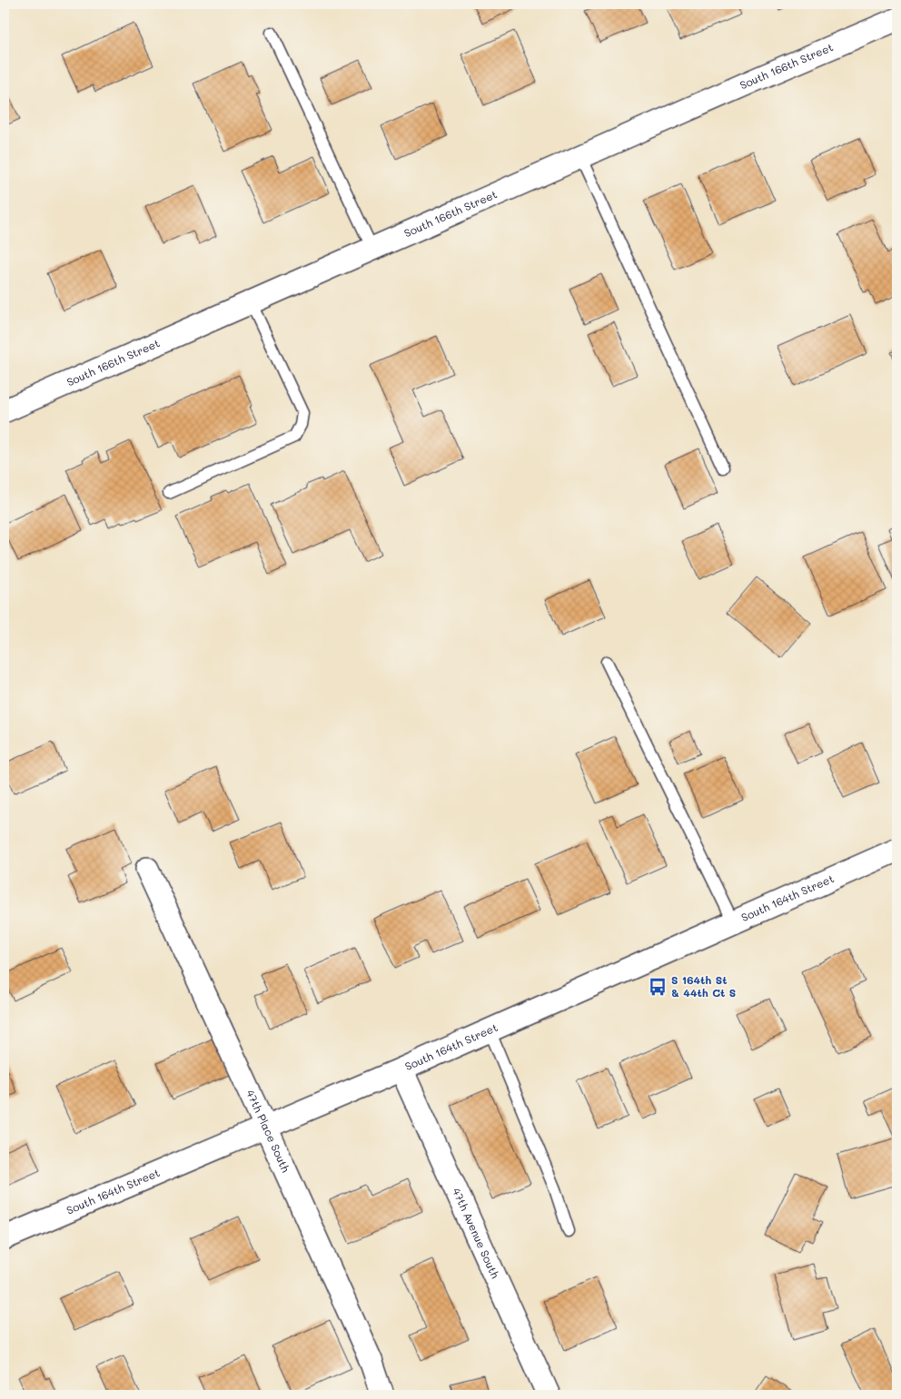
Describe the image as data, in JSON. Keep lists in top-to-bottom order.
{
  "streets": {
    "street": [
      "South 166th Street",
      "South 164th Street",
      "47th Place South",
      "47th Avenue South"
    ]
  },
  "crossings": [
    ["South 164th Street", "47th Place South"],
    ["South 164th Street", "47th Avenue South"]
  ],
  "places": {
    "bus stop": ["S 164th St & 44th Ct S"]
  }
}
